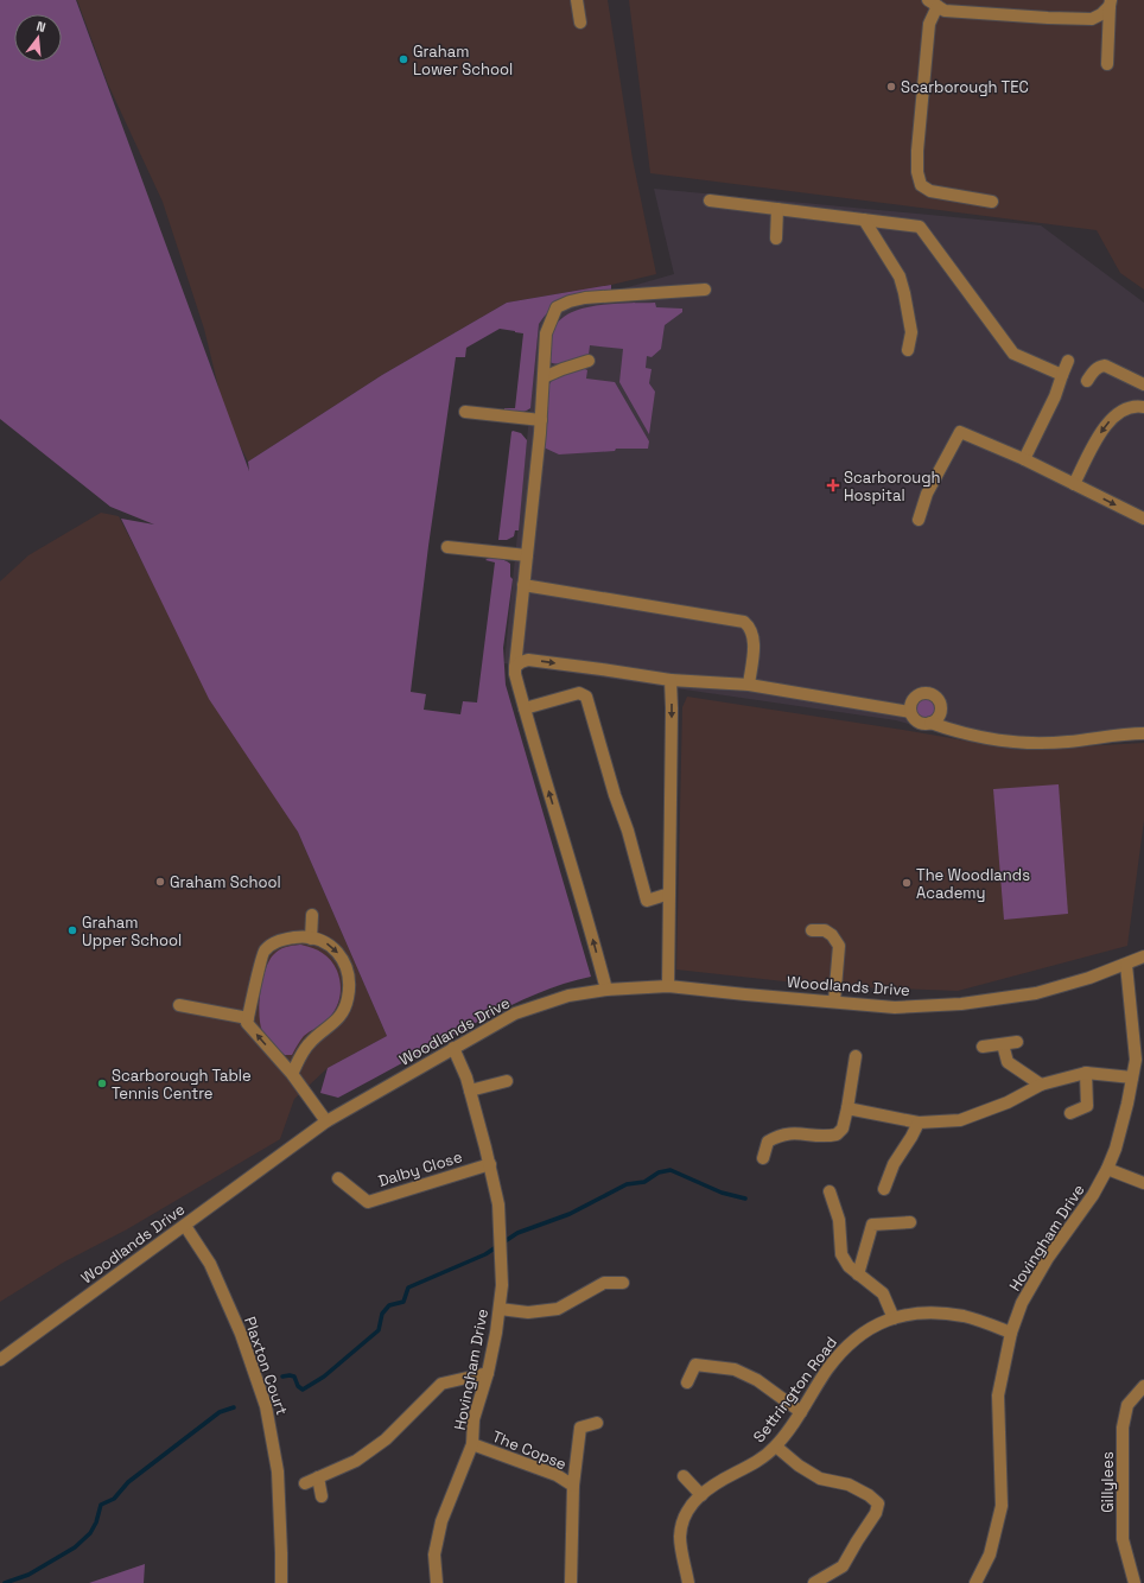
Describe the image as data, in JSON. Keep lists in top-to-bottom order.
{
  "streets": {
    "street": [
      "Woodlands Drive",
      "Dalby Close",
      "Hovingham Drive",
      "Plaxton Court",
      "Settrington Road",
      "The Copse",
      "Gillylees"
    ]
  },
  "crossings": [
    ["Woodlands Drive", "Hovingham Drive"],
    ["Woodlands Drive", "Plaxton Court"],
    ["Dalby Close", "Hovingham Drive"],
    ["Hovingham Drive", "Settrington Road"],
    ["Hovingham Drive", "The Copse"]
  ],
  "places": {
    "other": [
      "Graham Lower School",
      "Scarborough TEC",
      "Graham School",
      "The Woodlands Academy",
      "Graham Upper School",
      "Scarborough Table Tennis Centre"
    ],
    "health": ["Scarborough Hospital"]
  },
  "north": "top"
}
